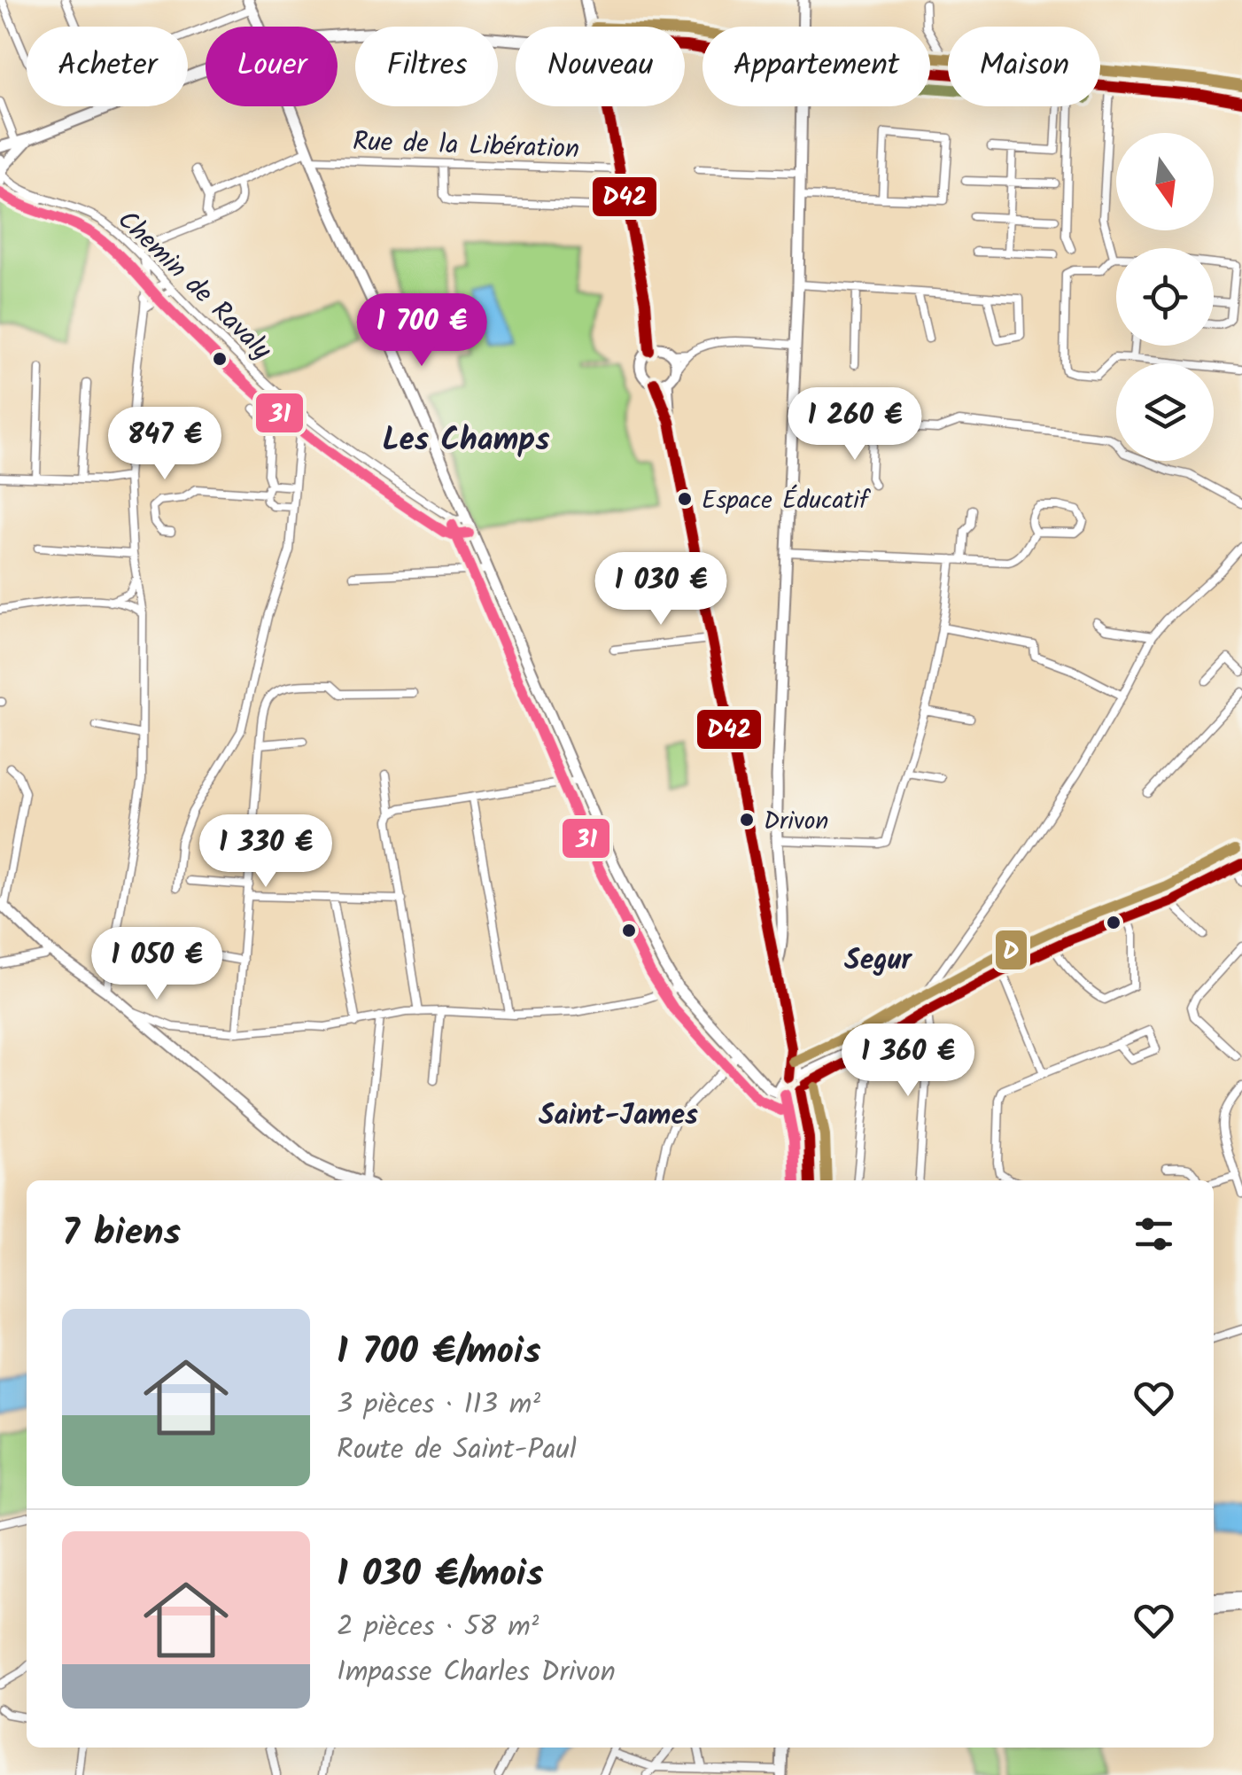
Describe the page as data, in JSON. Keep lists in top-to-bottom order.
{
  "streets": {
    "street": ["Rue de la Libération", "Chemin de Ravaly"]
  },
  "districts": ["Les Champs", "Segur", "Saint-James"],
  "places": ["Espace Éducatif", "Drivon"],
  "lines": ["transit line D", "transit line D42", "transit line 31"],
  "north": "bottom",
  "page": {
    "chip": [
      "Acheter",
      "Louer",
      "Filtres",
      "Nouveau",
      "Appartement",
      "Maison"
    ],
    "price": [
      "1 700 €",
      "1 260 €",
      "847 €",
      "1 030 €",
      "1 330 €",
      "1 050 €",
      "1 360 €"
    ],
    "heading": "7 biens",
    "list": [
      {
        "name": "1 700 €/mois",
        "note": "3 pièces · 113 m² · Route de Saint-Paul"
      },
      {
        "name": "1 030 €/mois",
        "note": "2 pièces · 58 m² · Impasse Charles Drivon"
      }
    ]
  }
}
